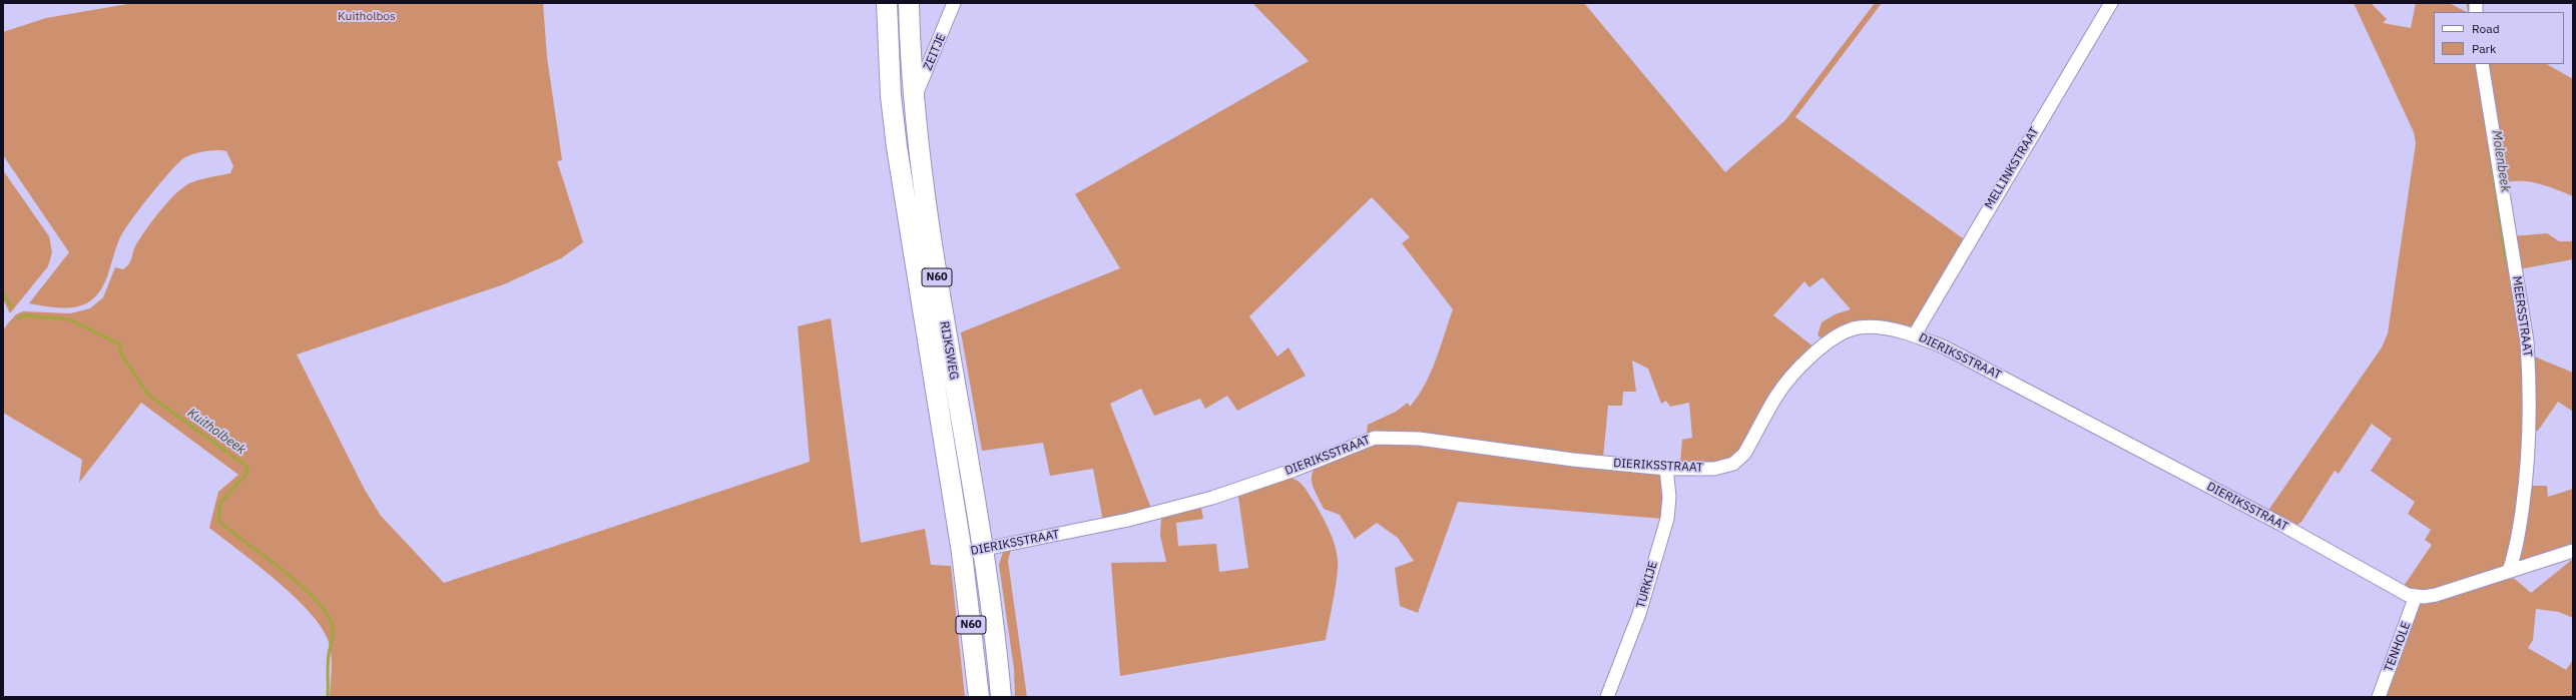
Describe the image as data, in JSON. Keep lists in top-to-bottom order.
{
  "streets": {
    "highway": ["N60", "RIJKSWEG"],
    "street": [
      "ZEITJE",
      "MELLINKSTRAAT",
      "MEERSSTRAAT",
      "DIERIKSSTRAAT",
      "TURKIJE",
      "TENHOLE"
    ]
  },
  "crossings": [
    ["ZEITJE", "RIJKSWEG"],
    ["MELLINKSTRAAT", "DIERIKSSTRAAT"],
    ["MEERSSTRAAT", "DIERIKSSTRAAT"],
    ["RIJKSWEG", "DIERIKSSTRAAT"],
    ["DIERIKSSTRAAT", "TURKIJE"],
    ["DIERIKSSTRAAT", "TENHOLE"]
  ],
  "water": ["Molenbeek", "Kuitholbeek"],
  "parks": ["Kuitholbos"],
  "legend": ["Road", "Park"]
}
